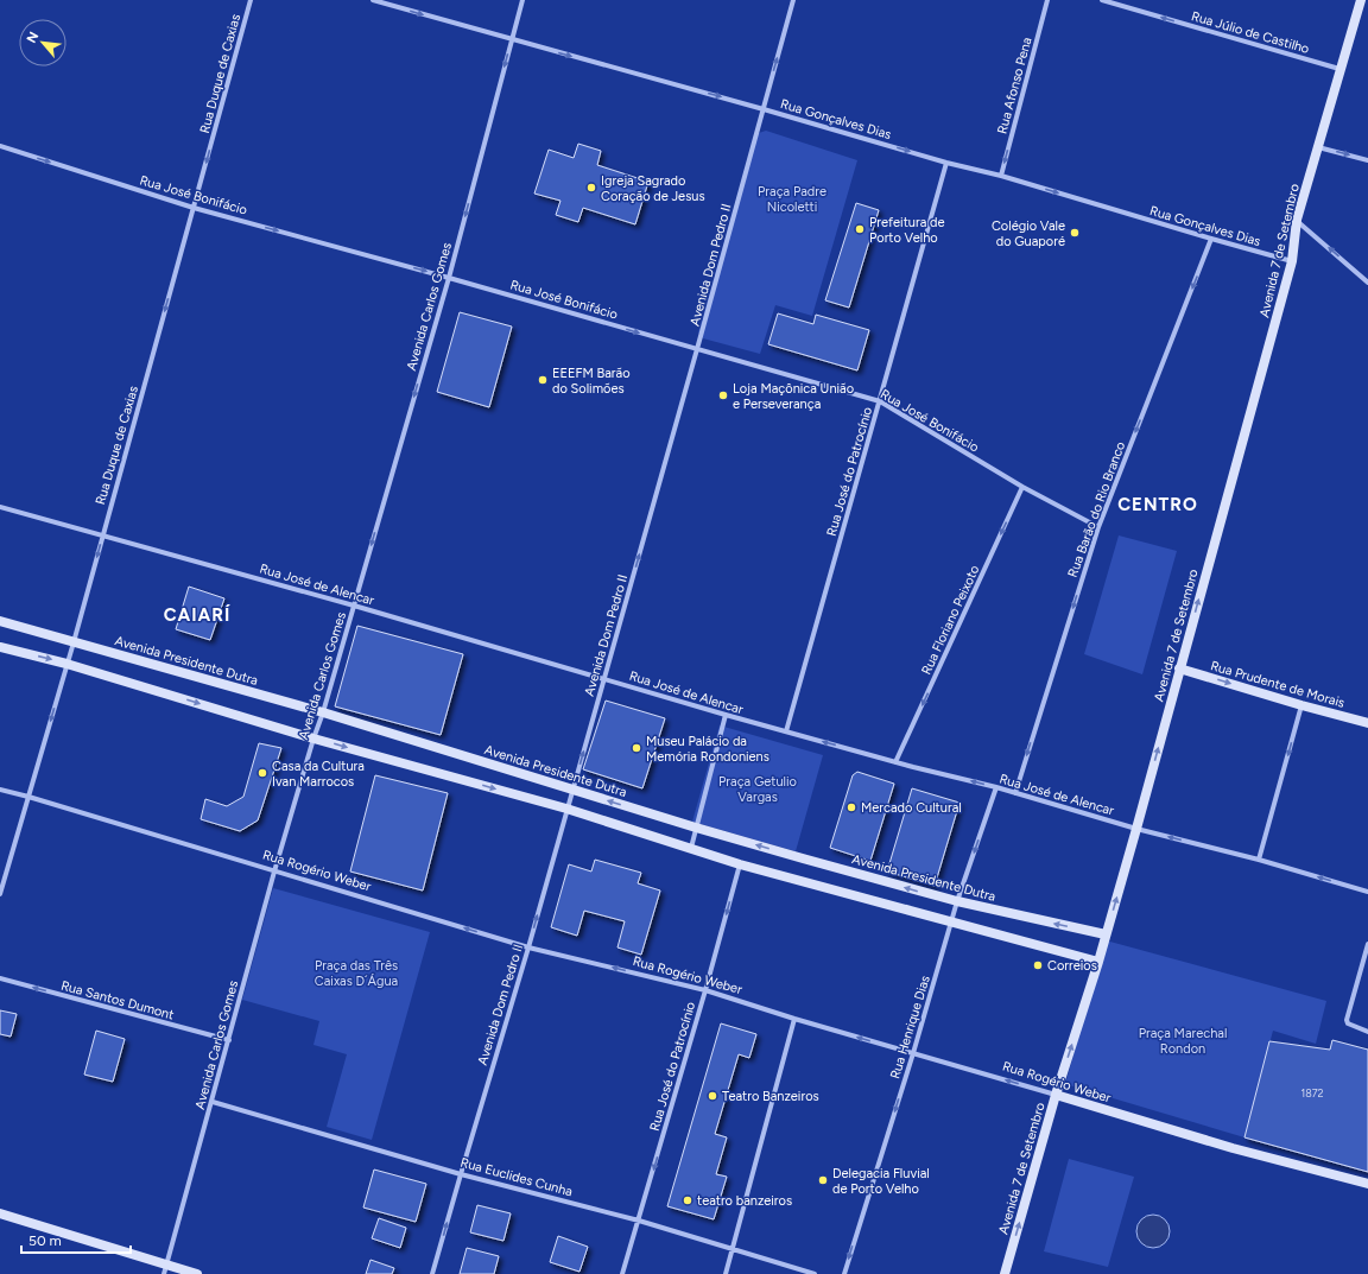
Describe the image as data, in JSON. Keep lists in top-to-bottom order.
{
  "streets": {
    "street": [
      "Rua Júlio de Castilho",
      "Rua Duque de Caxias",
      "Rua Afonso Pena",
      "Rua Gonçalves Dias",
      "Rua José Bonifácio",
      "Avenida 7 de Setembro",
      "Avenida Dom Pedro II",
      "Avenida Carlos Gomes",
      "Rua José do Patrocínio",
      "Rua Barão do Rio Branco",
      "Rua José de Alencar",
      "Rua Floriano Peixoto",
      "Avenida Presidente Dutra",
      "Rua Prudente de Morais",
      "Rua Rogério Weber",
      "Rua Santos Dumont",
      "Rua Henrique Dias",
      "Rua Euclides Cunha"
    ]
  },
  "crossings": [
    ["Rua Júlio de Castilho", "Avenida 7 de Setembro"],
    ["Rua Duque de Caxias", "Rua José Bonifácio"],
    ["Rua Duque de Caxias", "Rua José de Alencar"],
    ["Rua Duque de Caxias", "Avenida Presidente Dutra"],
    ["Rua Duque de Caxias", "Rua Rogério Weber"],
    ["Rua Afonso Pena", "Rua Gonçalves Dias"],
    ["Rua Gonçalves Dias", "Avenida 7 de Setembro"],
    ["Rua Gonçalves Dias", "Avenida Dom Pedro II"],
    ["Rua Gonçalves Dias", "Avenida Carlos Gomes"],
    ["Rua Gonçalves Dias", "Rua José do Patrocínio"],
    ["Rua Gonçalves Dias", "Rua Barão do Rio Branco"],
    ["Rua José Bonifácio", "Avenida Dom Pedro II"],
    ["Rua José Bonifácio", "Avenida Carlos Gomes"],
    ["Rua José Bonifácio", "Rua José do Patrocínio"],
    ["Rua José Bonifácio", "Rua Barão do Rio Branco"],
    ["Rua José Bonifácio", "Rua Floriano Peixoto"],
    ["Avenida 7 de Setembro", "Rua José de Alencar"],
    ["Avenida 7 de Setembro", "Avenida Presidente Dutra"],
    ["Avenida 7 de Setembro", "Rua Prudente de Morais"],
    ["Avenida 7 de Setembro", "Rua Rogério Weber"],
    ["Avenida Dom Pedro II", "Rua José de Alencar"],
    ["Avenida Dom Pedro II", "Avenida Presidente Dutra"],
    ["Avenida Dom Pedro II", "Rua Rogério Weber"],
    ["Avenida Dom Pedro II", "Rua Euclides Cunha"],
    ["Avenida Carlos Gomes", "Rua José de Alencar"],
    ["Avenida Carlos Gomes", "Avenida Presidente Dutra"],
    ["Avenida Carlos Gomes", "Rua Rogério Weber"],
    ["Avenida Carlos Gomes", "Rua Santos Dumont"],
    ["Avenida Carlos Gomes", "Rua Euclides Cunha"],
    ["Rua José do Patrocínio", "Rua José de Alencar"],
    ["Rua José do Patrocínio", "Rua Rogério Weber"],
    ["Rua José do Patrocínio", "Rua Euclides Cunha"],
    ["Rua Barão do Rio Branco", "Rua José de Alencar"],
    ["Rua José de Alencar", "Rua Floriano Peixoto"],
    ["Rua José de Alencar", "Rua Henrique Dias"],
    ["Avenida Presidente Dutra", "Rua Henrique Dias"],
    ["Rua Rogério Weber", "Rua Henrique Dias"]
  ],
  "one_way": [
    "Rua Júlio de Castilho",
    "Rua Duque de Caxias",
    "Rua Afonso Pena",
    "Rua Gonçalves Dias",
    "Rua José Bonifácio",
    "Avenida 7 de Setembro",
    "Avenida Dom Pedro II",
    "Avenida Carlos Gomes",
    "Rua José do Patrocínio",
    "Rua Barão do Rio Branco",
    "Rua Floriano Peixoto",
    "Rua Prudente de Morais",
    "Rua Rogério Weber",
    "Rua Santos Dumont",
    "Rua Henrique Dias"
  ],
  "districts": ["CENTRO", "CAIARÍ"],
  "parks": [
    "Praça Padre Nicoletti",
    "Praça Getulio Vargas",
    "Praça das Três Caixas D´Água",
    "Praça Marechal Rondon"
  ],
  "places": [
    "Igreja Sagrado Coração de Jesus",
    "Prefeitura de Porto Velho",
    "Colégio Vale do Guaporé",
    "EEEFM Barão do Solimões",
    "Loja Maçônica União e Perseverança",
    "Museu Palácio da Memória Rondoniens",
    "Casa da Cultura Ivan Marrocos",
    "Mercado Cultural",
    "Correios",
    "Teatro Banzeiros",
    "Delegacia Fluvial de Porto Velho",
    "teatro banzeiros"
  ],
  "house_numbers": ["1872"],
  "scale_bar": "50 m",
  "north": "top left"
}
